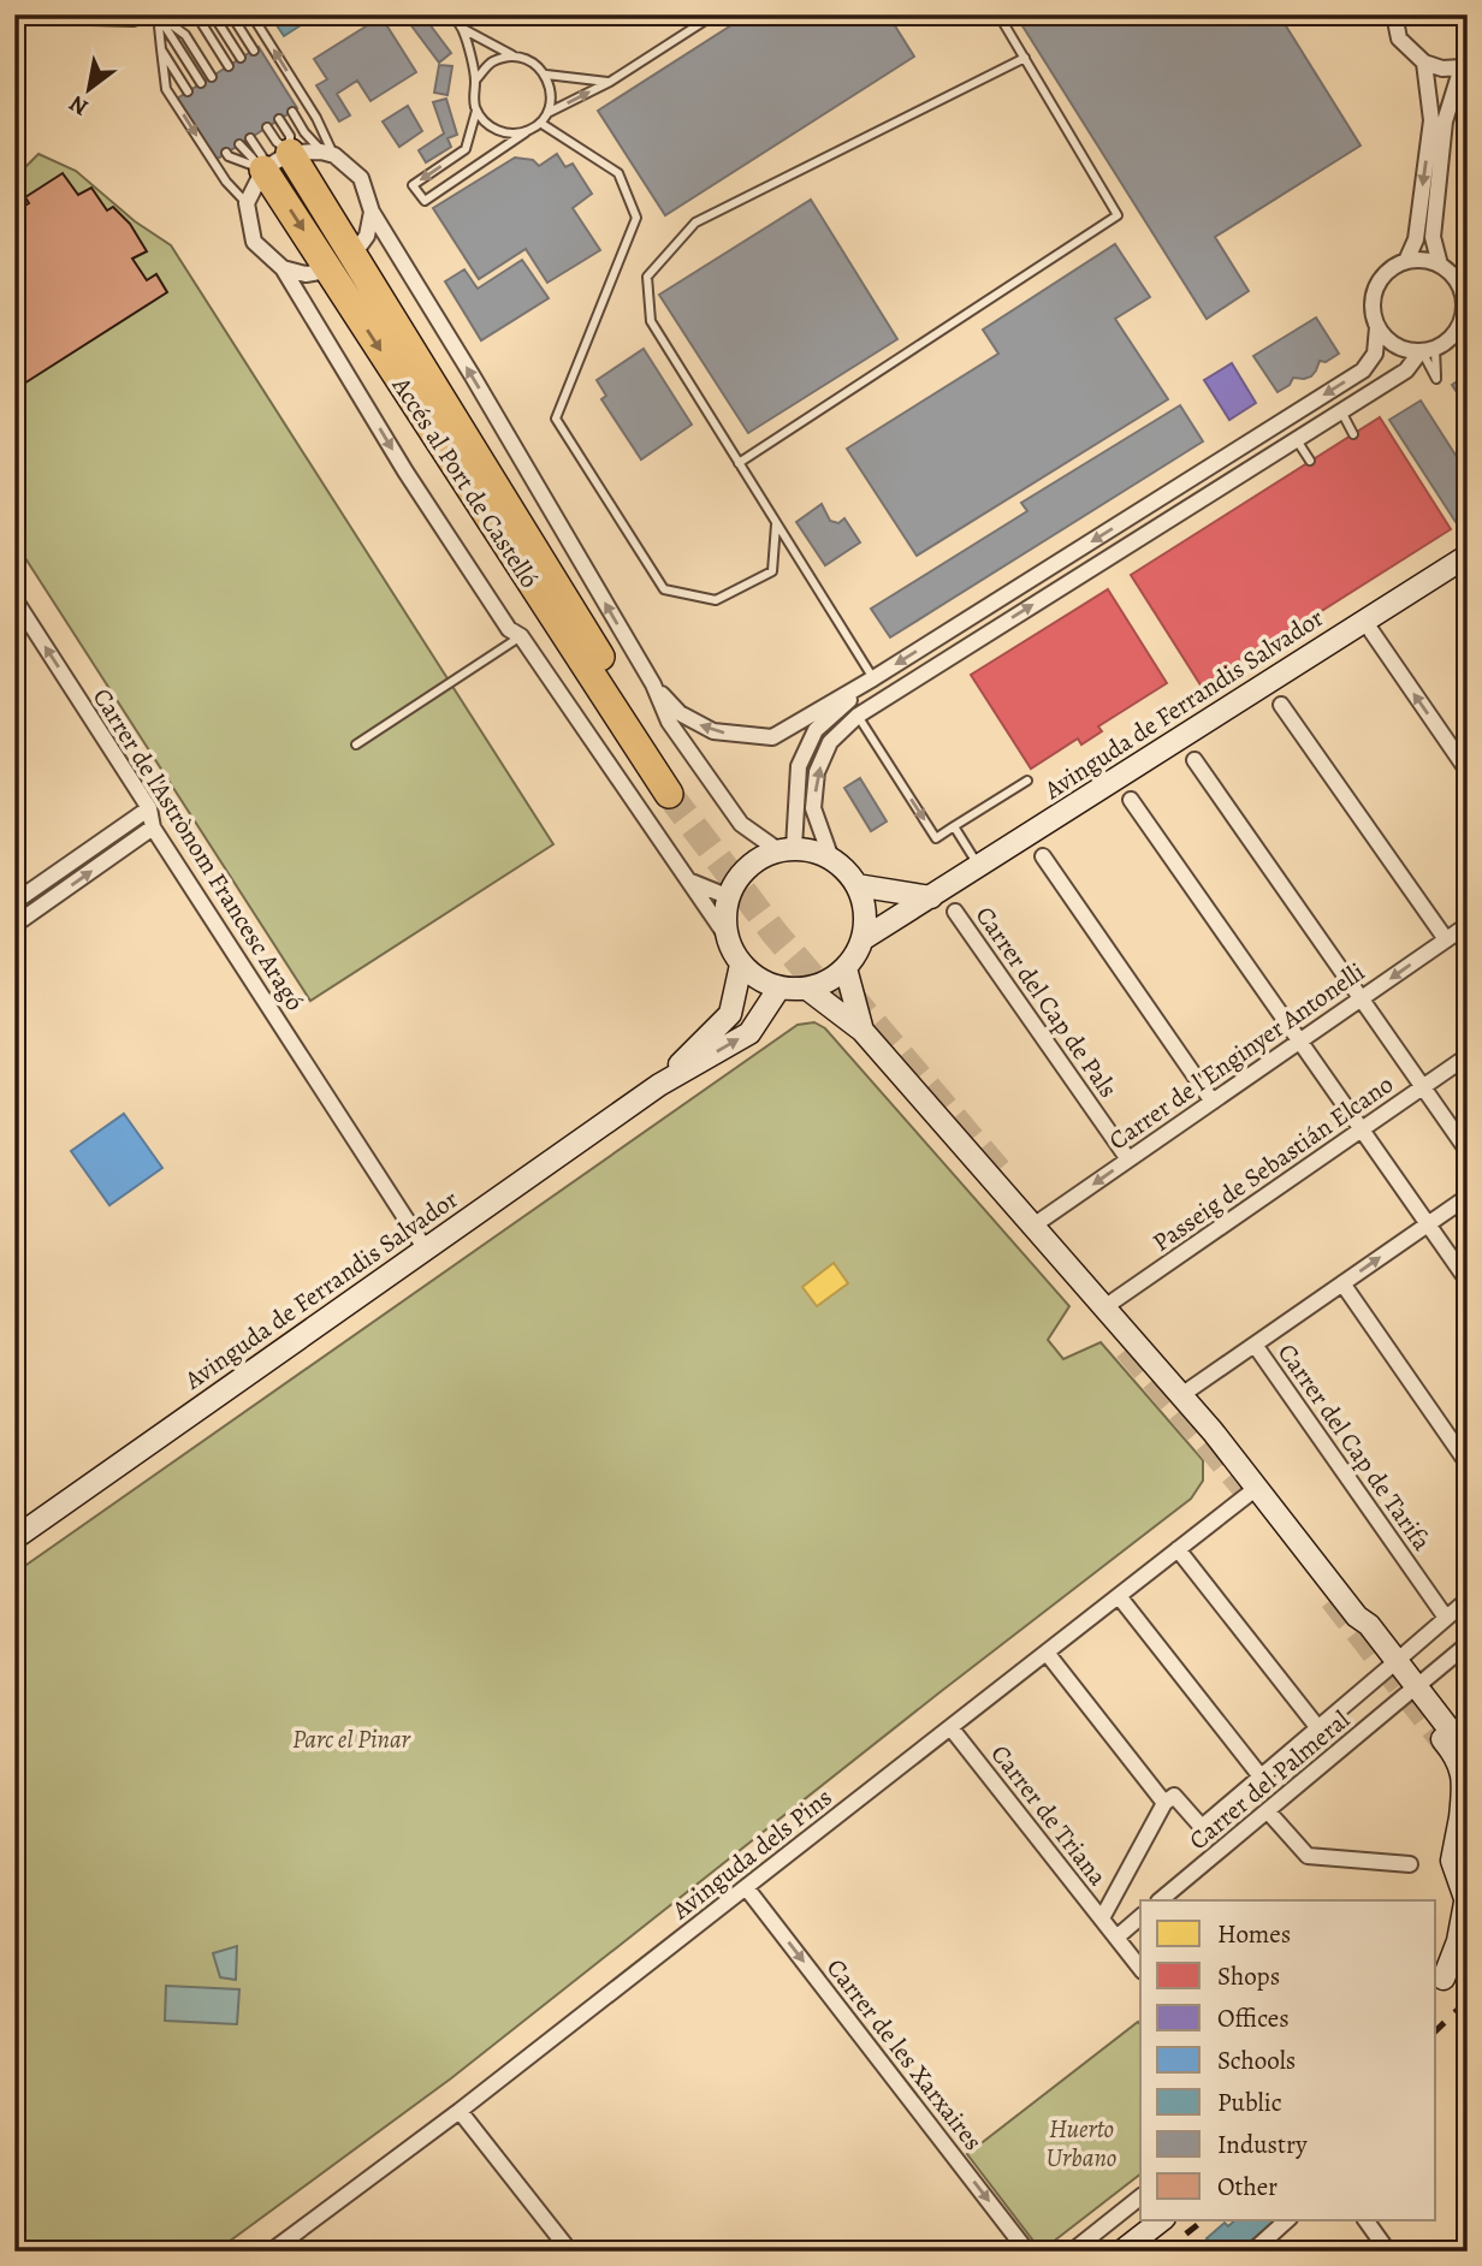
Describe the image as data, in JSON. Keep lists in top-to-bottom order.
{
  "streets": {
    "highway": ["Accés al Port de Castelló"],
    "street": [
      "Avinguda de Ferrandis Salvador",
      "Carrer de l'Astrònom Francesc Aragó",
      "Carrer del Cap de Pals",
      "Carrer de l'Enginyer Antonelli",
      "Passeig de Sebastián Elcano",
      "Carrer del Cap de Tarifa",
      "Carrer del Palmeral",
      "Carrer de Triana",
      "Avinguda dels Pins",
      "Carrer de les Xarxaires"
    ]
  },
  "crossings": [
    ["Avinguda de Ferrandis Salvador", "Carrer de l'Astrònom Francesc Aragó"],
    ["Carrer del Cap de Pals", "Carrer de l'Enginyer Antonelli"],
    ["Carrer del Cap de Tarifa", "Carrer del Palmeral"],
    ["Carrer de Triana", "Avinguda dels Pins"],
    ["Avinguda dels Pins", "Carrer de les Xarxaires"]
  ],
  "one_way": ["Carrer de l'Enginyer Antonelli", "Carrer de les Xarxaires"],
  "parks": ["Parc el Pinar", "Huerto Urbano"],
  "legend": [
    "Homes",
    "Shops",
    "Offices",
    "Schools",
    "Public",
    "Industry",
    "Other"
  ],
  "north": "bottom left"
}
